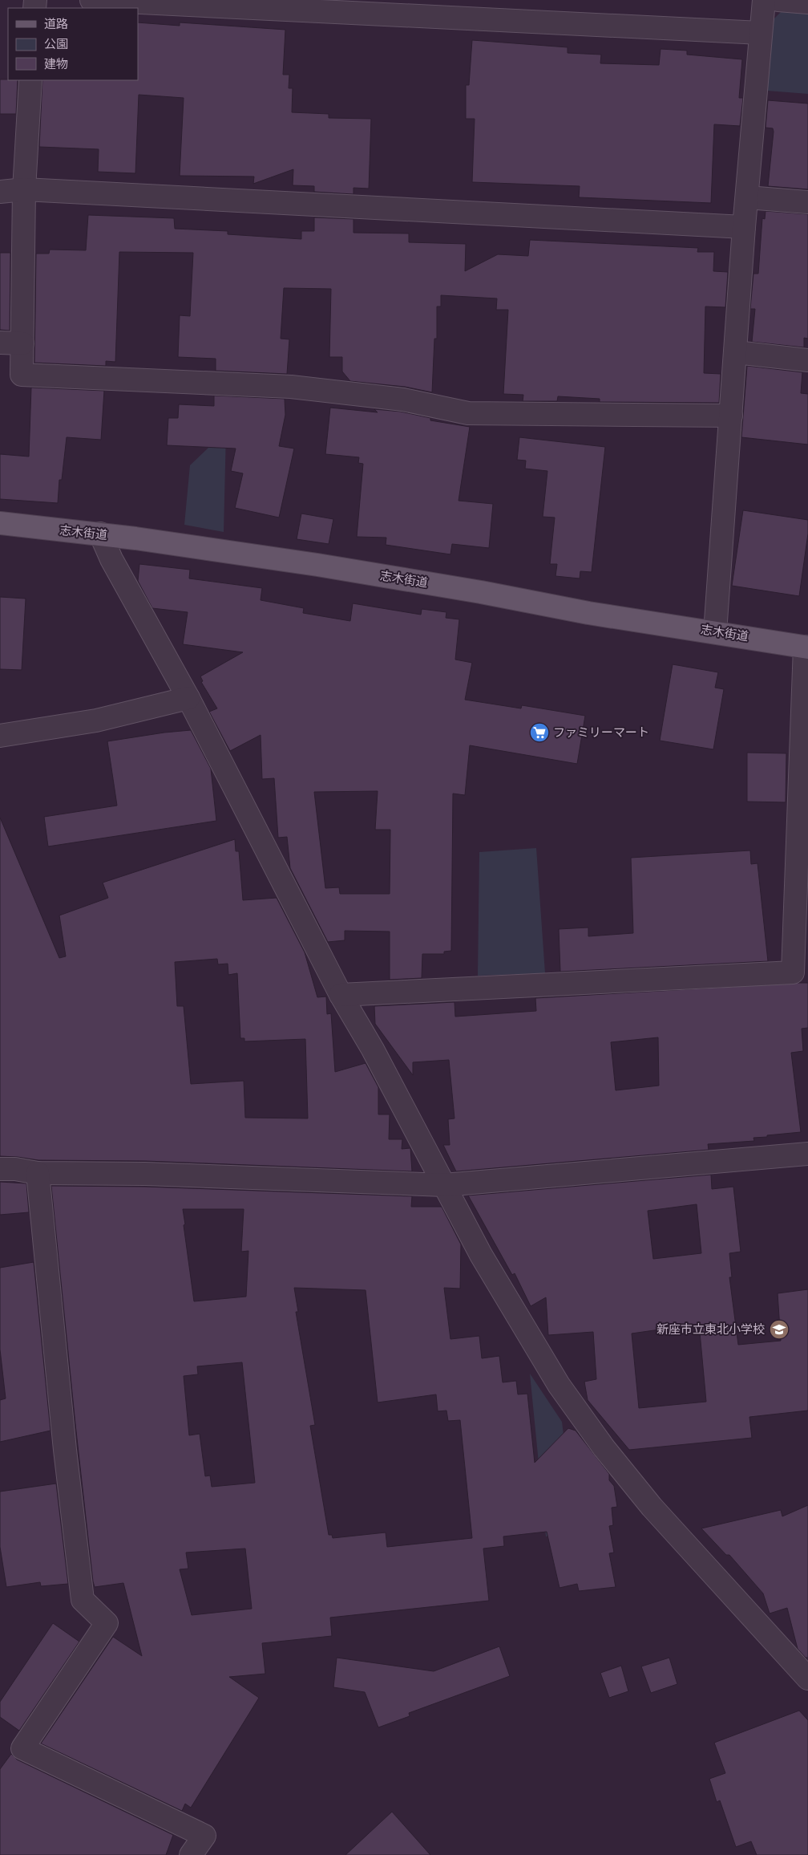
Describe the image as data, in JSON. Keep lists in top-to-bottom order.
{
  "streets": {
    "main road": ["志木街道"]
  },
  "places": {
    "supermarket": ["ファミリーマート"],
    "school or university": ["新座市立東北小学校"]
  },
  "legend": ["道路", "公園", "建物"]
}
